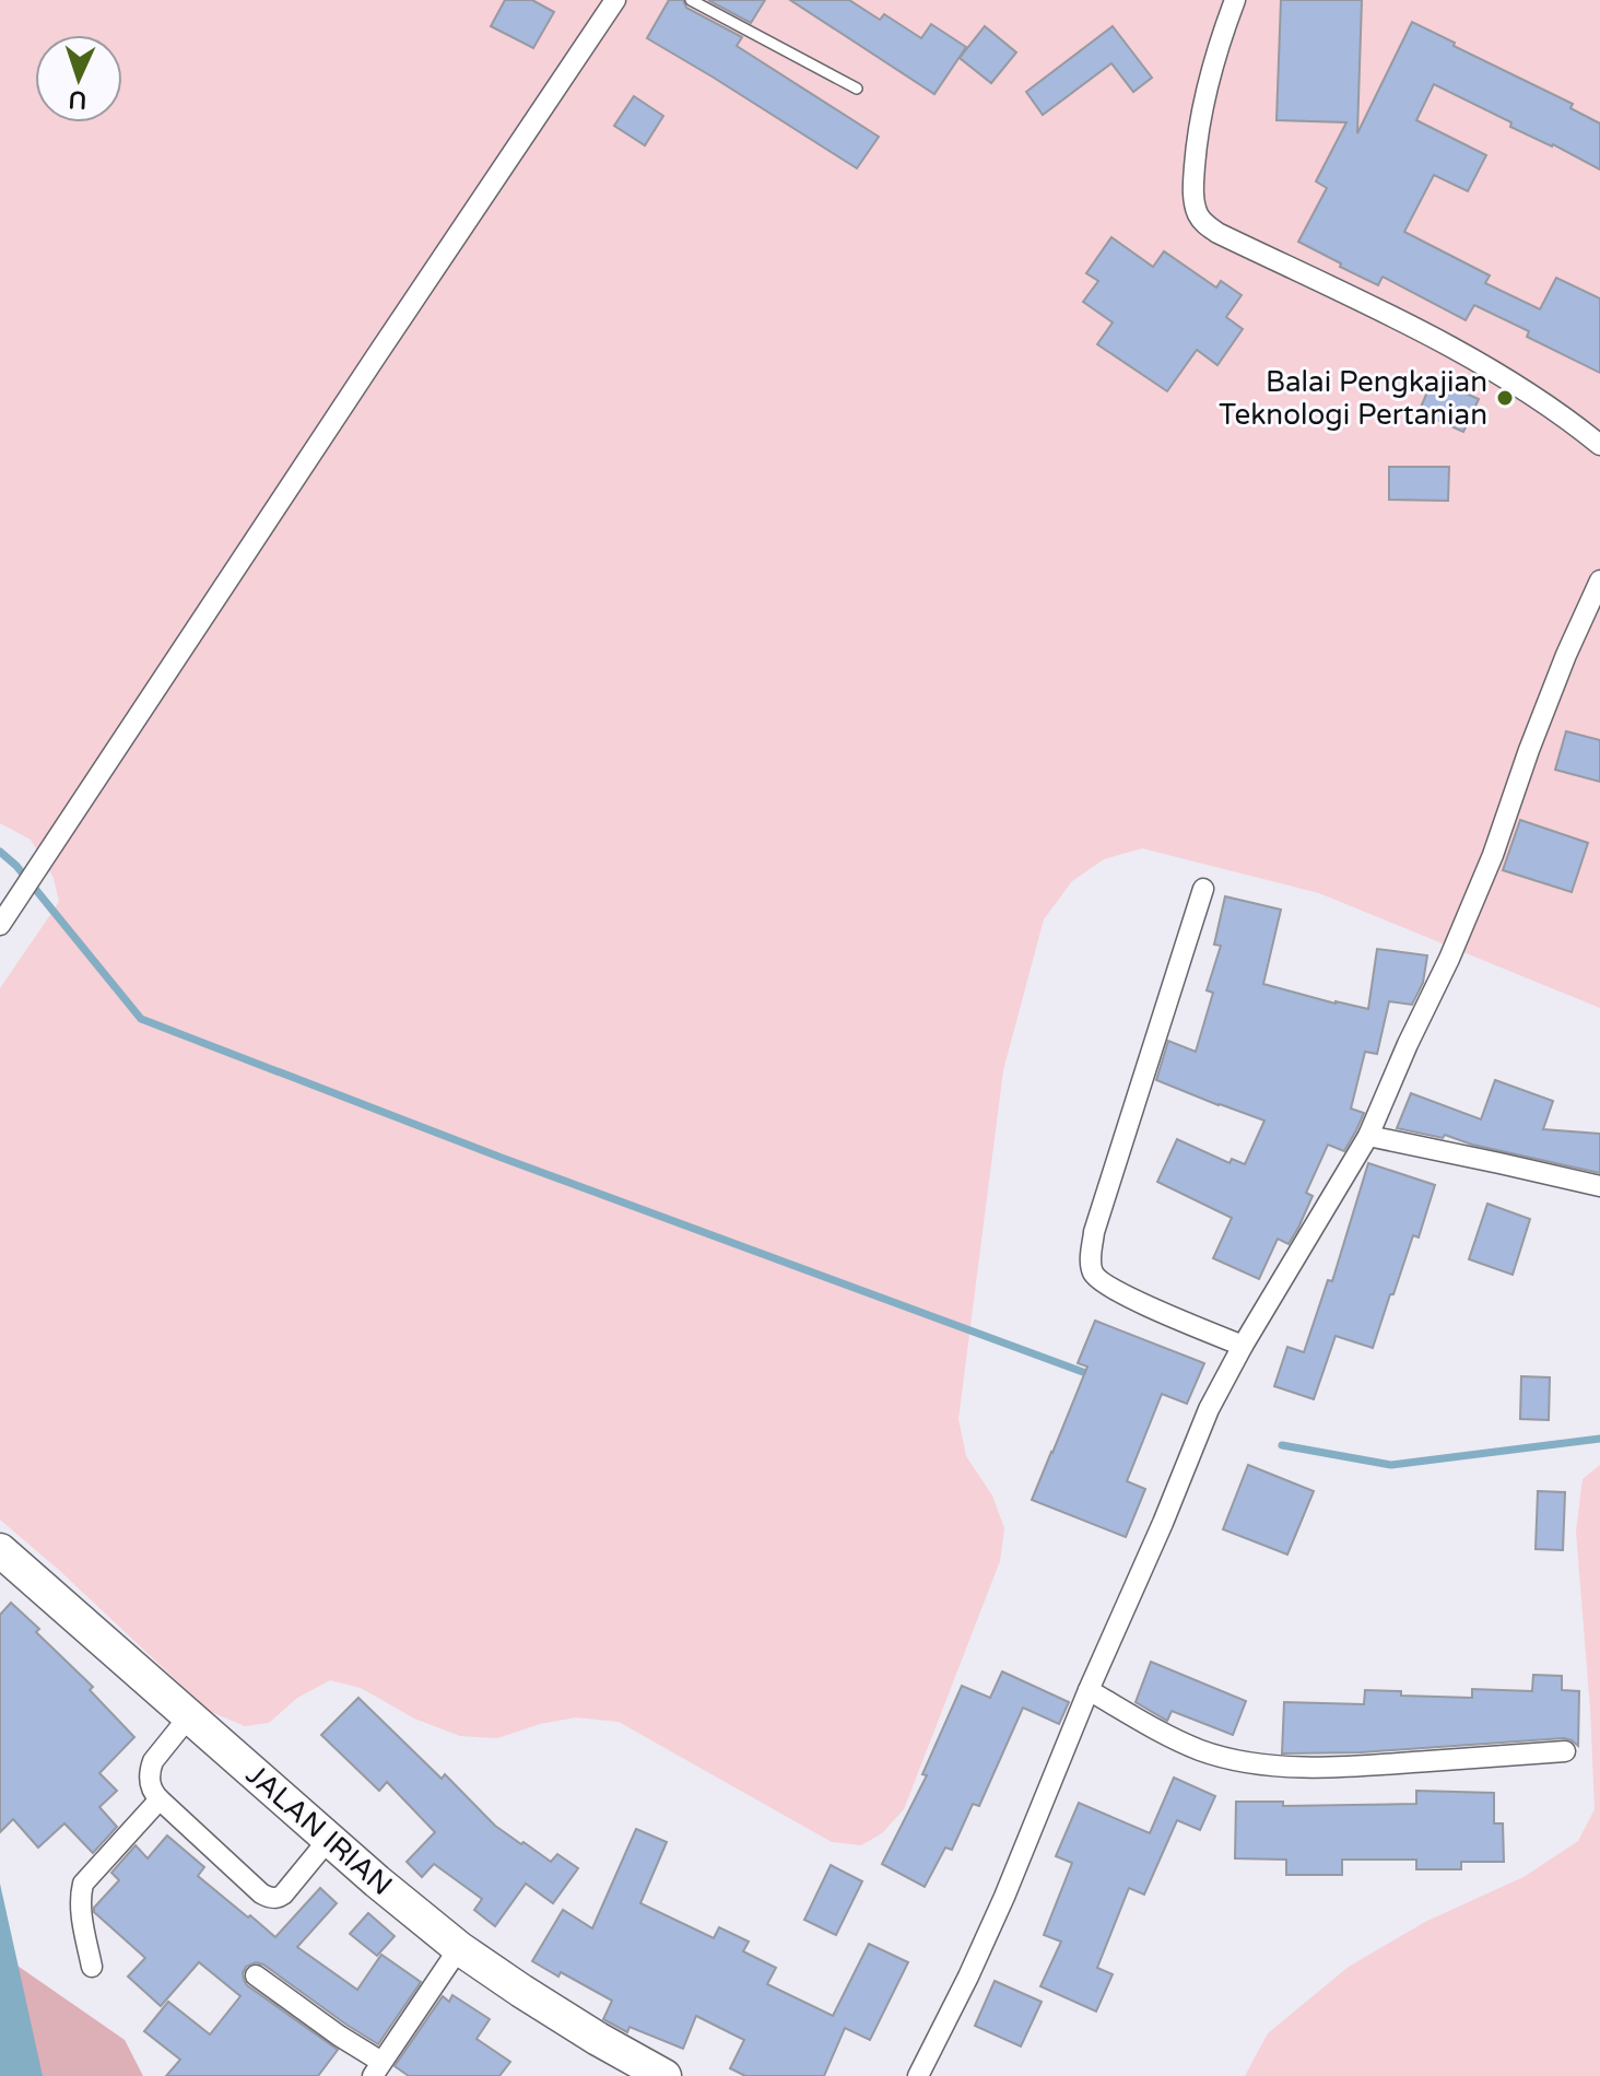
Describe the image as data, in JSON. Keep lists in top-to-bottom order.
{
  "streets": {
    "main road": ["JALAN IRIAN"]
  },
  "places": ["Balai Pengkajian Teknologi Pertanian"],
  "north": "bottom"
}
